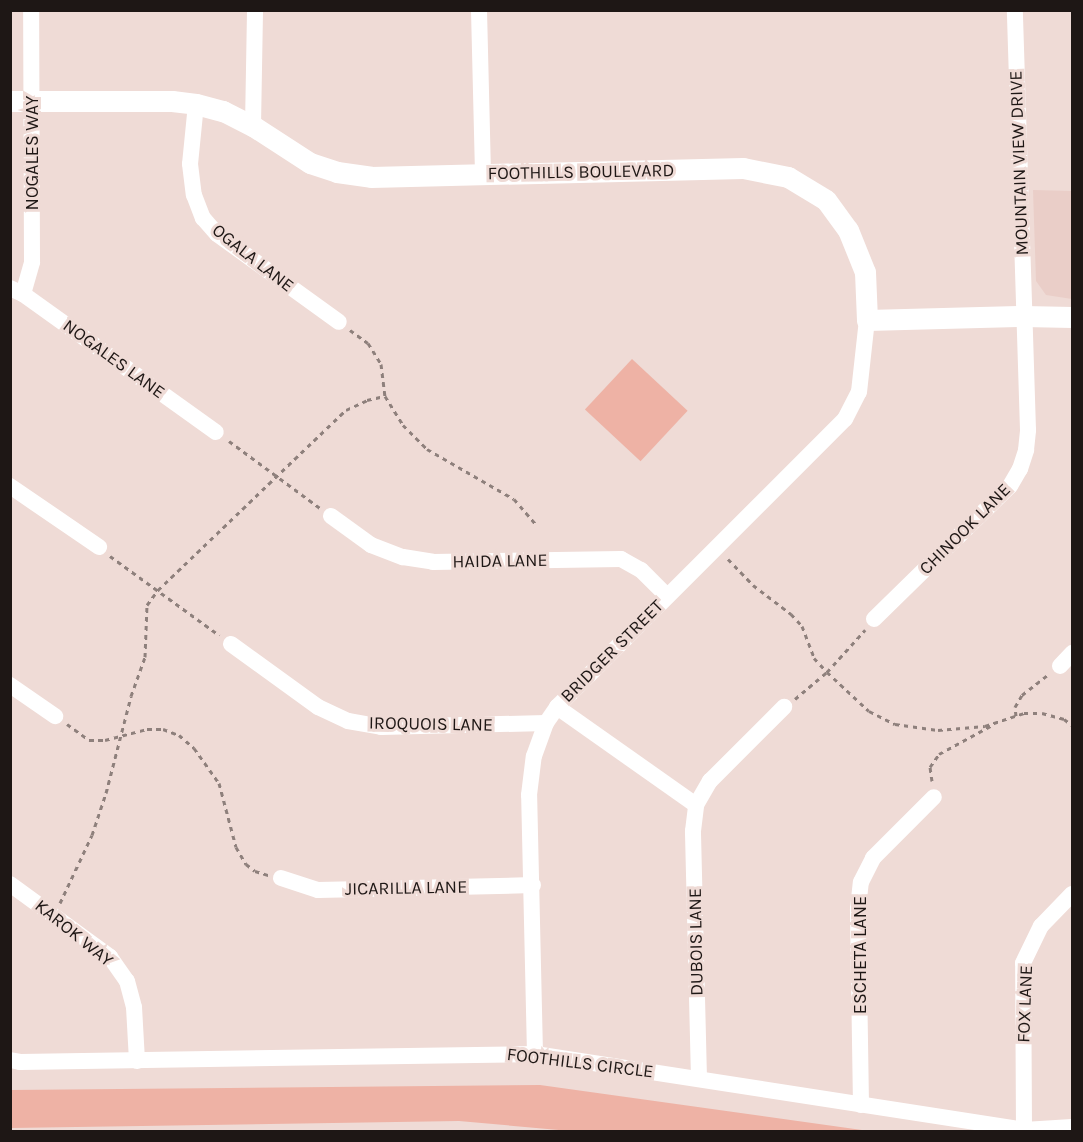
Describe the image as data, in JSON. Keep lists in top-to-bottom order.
{
  "streets": {
    "street": [
      "NOGALES WAY",
      "MOUNTAIN VIEW DRIVE",
      "FOOTHILLS BOULEVARD",
      "OGALA LANE",
      "NOGALES LANE",
      "CHINOOK LANE",
      "HAIDA LANE",
      "BRIDGER STREET",
      "IROQUOIS LANE",
      "JICARILLA LANE",
      "KAROK WAY",
      "DUBOIS LANE",
      "ESCHETA LANE",
      "FOX LANE",
      "FOOTHILLS CIRCLE"
    ]
  },
  "crossings": [
    ["NOGALES WAY", "FOOTHILLS BOULEVARD"],
    ["NOGALES WAY", "NOGALES LANE"],
    ["MOUNTAIN VIEW DRIVE", "CHINOOK LANE"],
    ["FOOTHILLS BOULEVARD", "OGALA LANE"],
    ["FOOTHILLS BOULEVARD", "BRIDGER STREET"],
    ["HAIDA LANE", "BRIDGER STREET"],
    ["BRIDGER STREET", "IROQUOIS LANE"],
    ["BRIDGER STREET", "JICARILLA LANE"],
    ["BRIDGER STREET", "FOOTHILLS CIRCLE"],
    ["KAROK WAY", "FOOTHILLS CIRCLE"],
    ["DUBOIS LANE", "FOOTHILLS CIRCLE"],
    ["ESCHETA LANE", "FOOTHILLS CIRCLE"],
    ["FOX LANE", "FOOTHILLS CIRCLE"]
  ]
}
